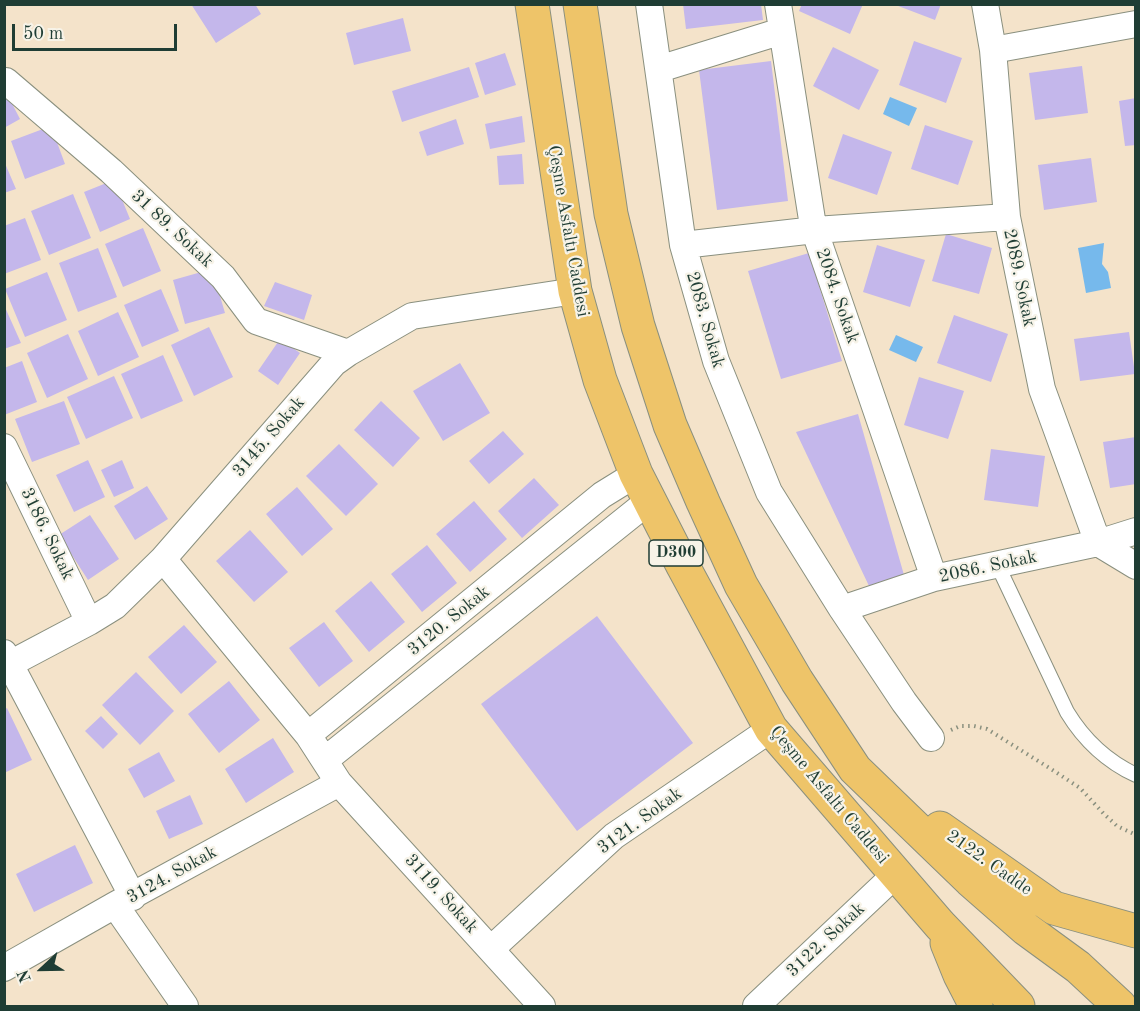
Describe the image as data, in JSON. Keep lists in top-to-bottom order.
{
  "streets": {
    "highway": ["Çeşme Asfaltı Caddesi", "D300", "2122. Cadde"],
    "street": [
      "31 89. Sokak",
      "2089. Sokak",
      "2084. Sokak",
      "2083. Sokak",
      "3145. Sokak",
      "3186. Sokak",
      "2086. Sokak",
      "3120. Sokak",
      "3121. Sokak",
      "3124. Sokak",
      "3119. Sokak",
      "3122. Sokak"
    ]
  },
  "crossings": [
    ["31 89. Sokak", "3145. Sokak"],
    ["Çeşme Asfaltı Caddesi", "3145. Sokak"],
    ["Çeşme Asfaltı Caddesi", "3120. Sokak"],
    ["Çeşme Asfaltı Caddesi", "3121. Sokak"],
    ["Çeşme Asfaltı Caddesi", "2122. Cadde"],
    ["Çeşme Asfaltı Caddesi", "3122. Sokak"],
    ["2089. Sokak", "2086. Sokak"],
    ["2084. Sokak", "2086. Sokak"],
    ["2083. Sokak", "2086. Sokak"],
    ["3145. Sokak", "3186. Sokak"],
    ["3121. Sokak", "3119. Sokak"],
    ["3124. Sokak", "3119. Sokak"]
  ],
  "scale_bar": "50 m",
  "north": "left"
}
